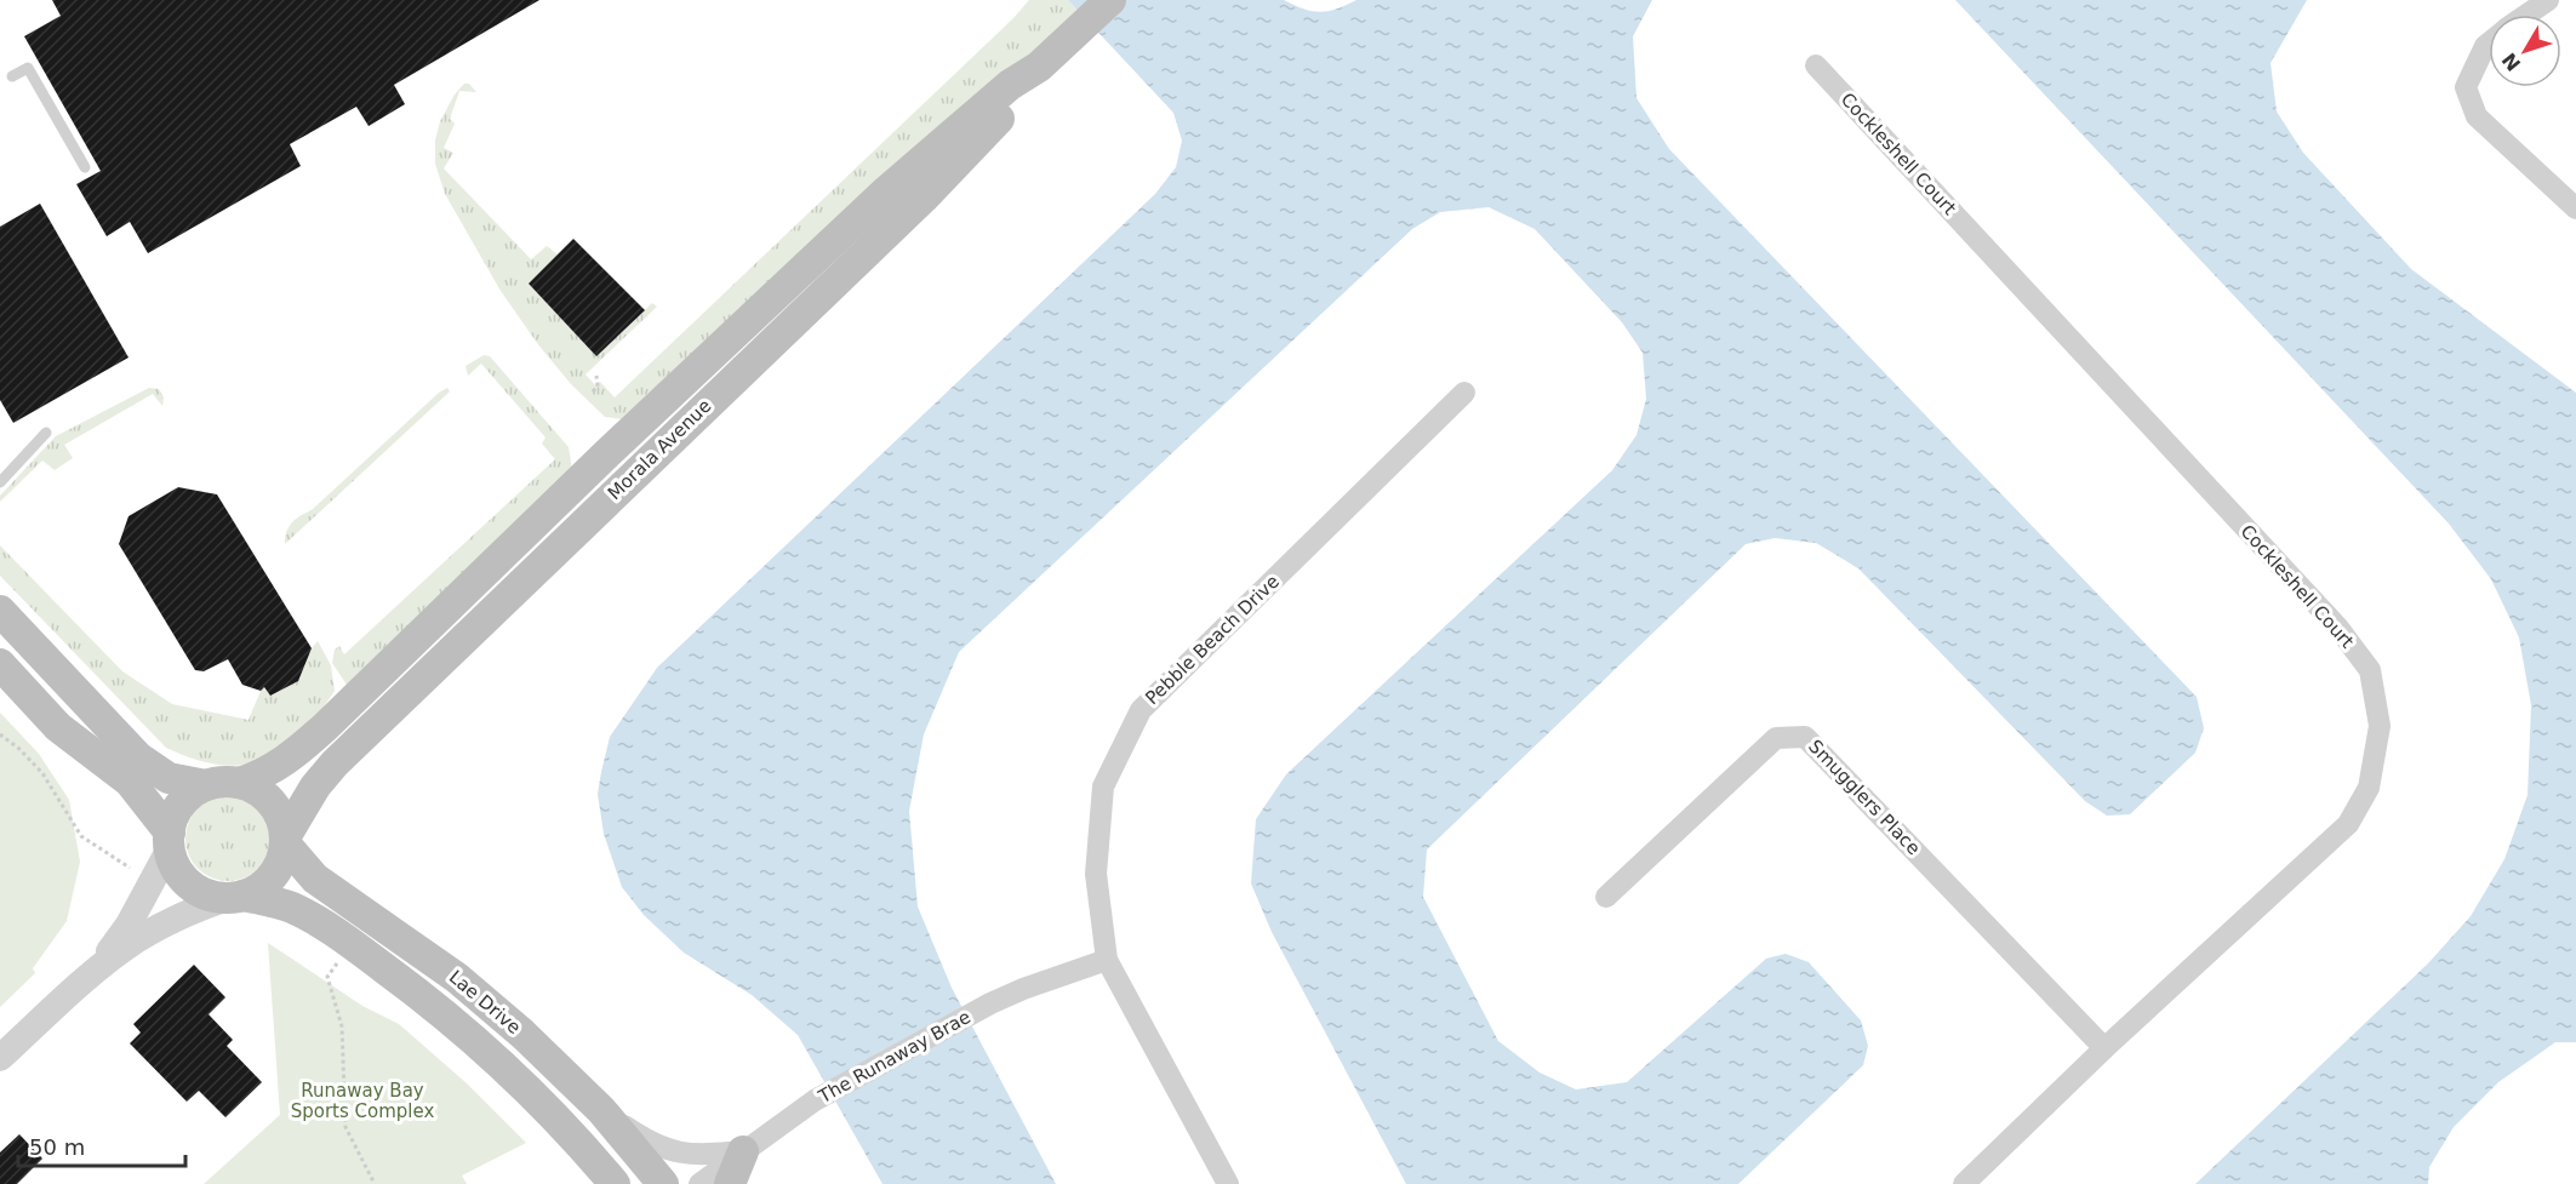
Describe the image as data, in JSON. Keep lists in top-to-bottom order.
{
  "streets": {
    "main road": ["Morala Avenue", "Lae Drive"],
    "street": [
      "Cockleshell Court",
      "Pebble Beach Drive",
      "Smugglers Place",
      "The Runaway Brae"
    ]
  },
  "crossings": [
    ["Cockleshell Court", "Smugglers Place"],
    ["Morala Avenue", "Lae Drive"],
    ["Pebble Beach Drive", "The Runaway Brae"]
  ],
  "parks": ["Runaway Bay Sports Complex"],
  "scale_bar": "50 m",
  "north": "bottom left"
}
